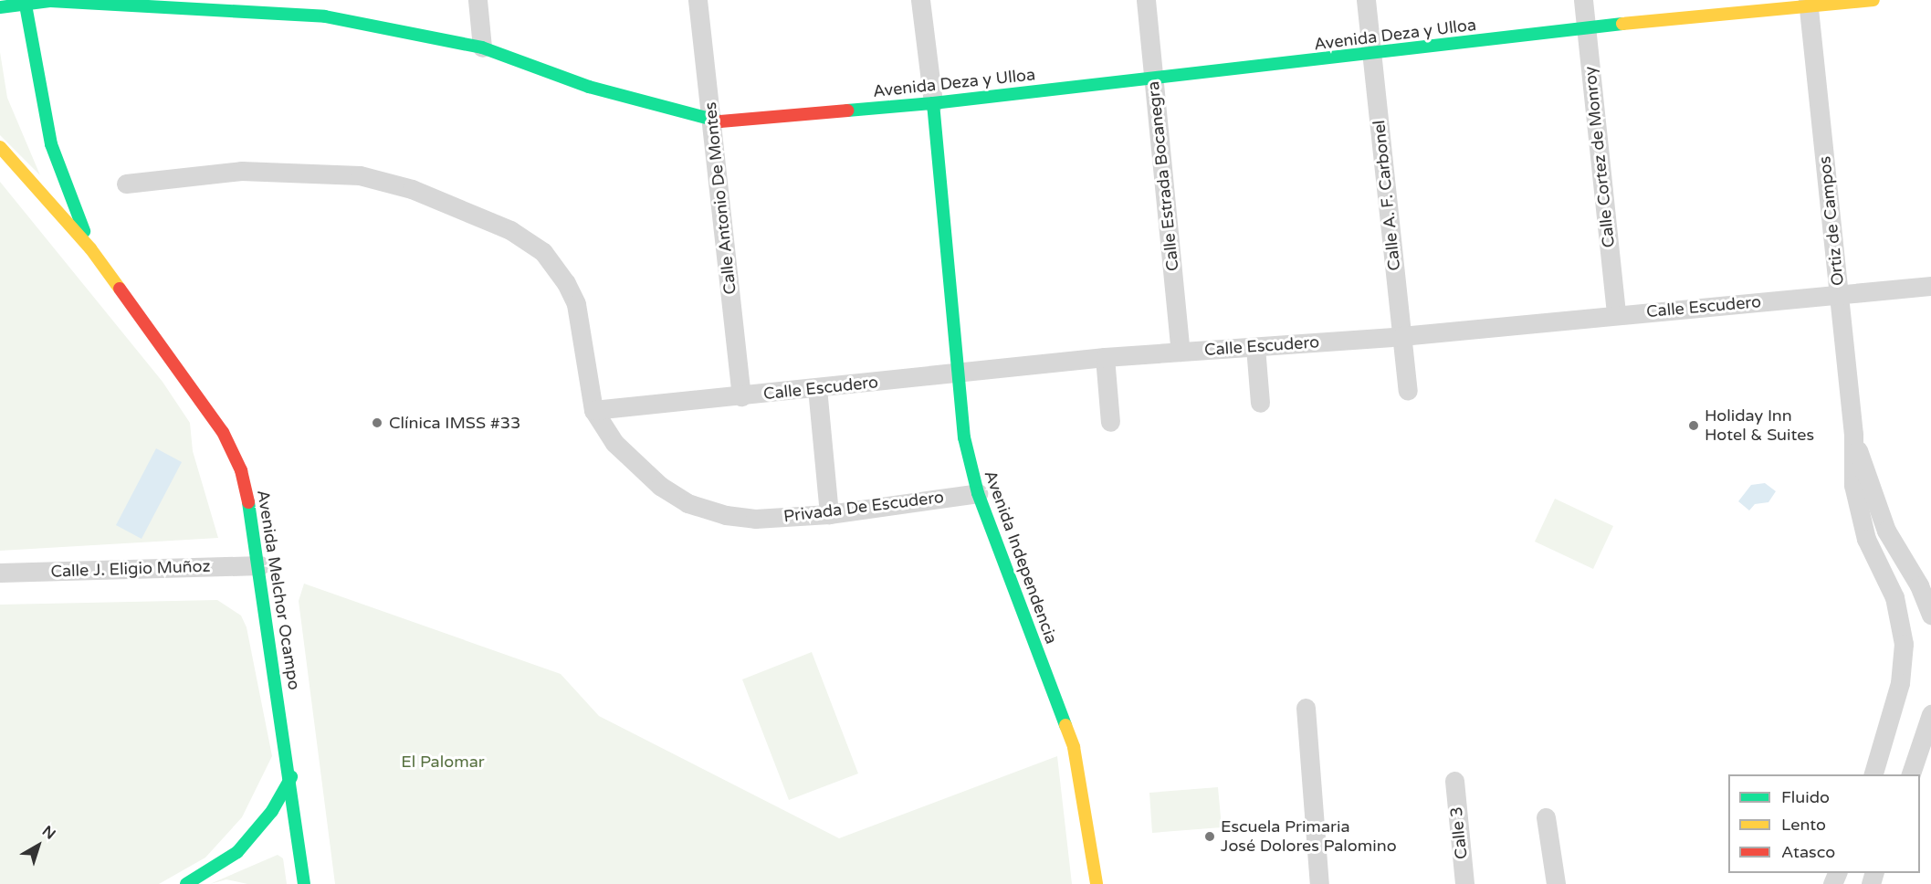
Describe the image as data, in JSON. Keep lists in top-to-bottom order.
{
  "streets": {
    "main road": ["Avenida Deza y Ulloa", "Avenida Independencia", "Avenida Melchor Ocampo"],
    "street": [
      "Calle Cortez de Monroy",
      "Calle Estrada Bocanegra",
      "Calle A. F. Carbonel",
      "Calle Antonio De Montes",
      "Ortiz de Campos",
      "Calle Escudero",
      "Privada De Escudero",
      "Calle J. Eligio Muñoz",
      "Calle 3"
    ]
  },
  "crossings": [
    ["Avenida Deza y Ulloa", "Calle Cortez de Monroy"],
    ["Avenida Deza y Ulloa", "Calle Estrada Bocanegra"],
    ["Avenida Deza y Ulloa", "Calle A. F. Carbonel"],
    ["Avenida Deza y Ulloa", "Calle Antonio De Montes"],
    ["Avenida Deza y Ulloa", "Ortiz de Campos"],
    ["Avenida Deza y Ulloa", "Avenida Independencia"],
    ["Calle Cortez de Monroy", "Calle Escudero"],
    ["Calle Estrada Bocanegra", "Calle Escudero"],
    ["Calle A. F. Carbonel", "Calle Escudero"],
    ["Calle Antonio De Montes", "Calle Escudero"],
    ["Ortiz de Campos", "Calle Escudero"],
    ["Calle Escudero", "Privada De Escudero"],
    ["Calle Escudero", "Avenida Independencia"],
    ["Privada De Escudero", "Avenida Independencia"],
    ["Calle J. Eligio Muñoz", "Avenida Melchor Ocampo"]
  ],
  "parks": ["El Palomar"],
  "places": ["Clínica IMSS #33", "Holiday Inn Hotel & Suites", "Escuela Primaria José Dolores Palomino"],
  "legend": ["Fluido", "Lento", "Atasco"],
  "north": "top right"
}
